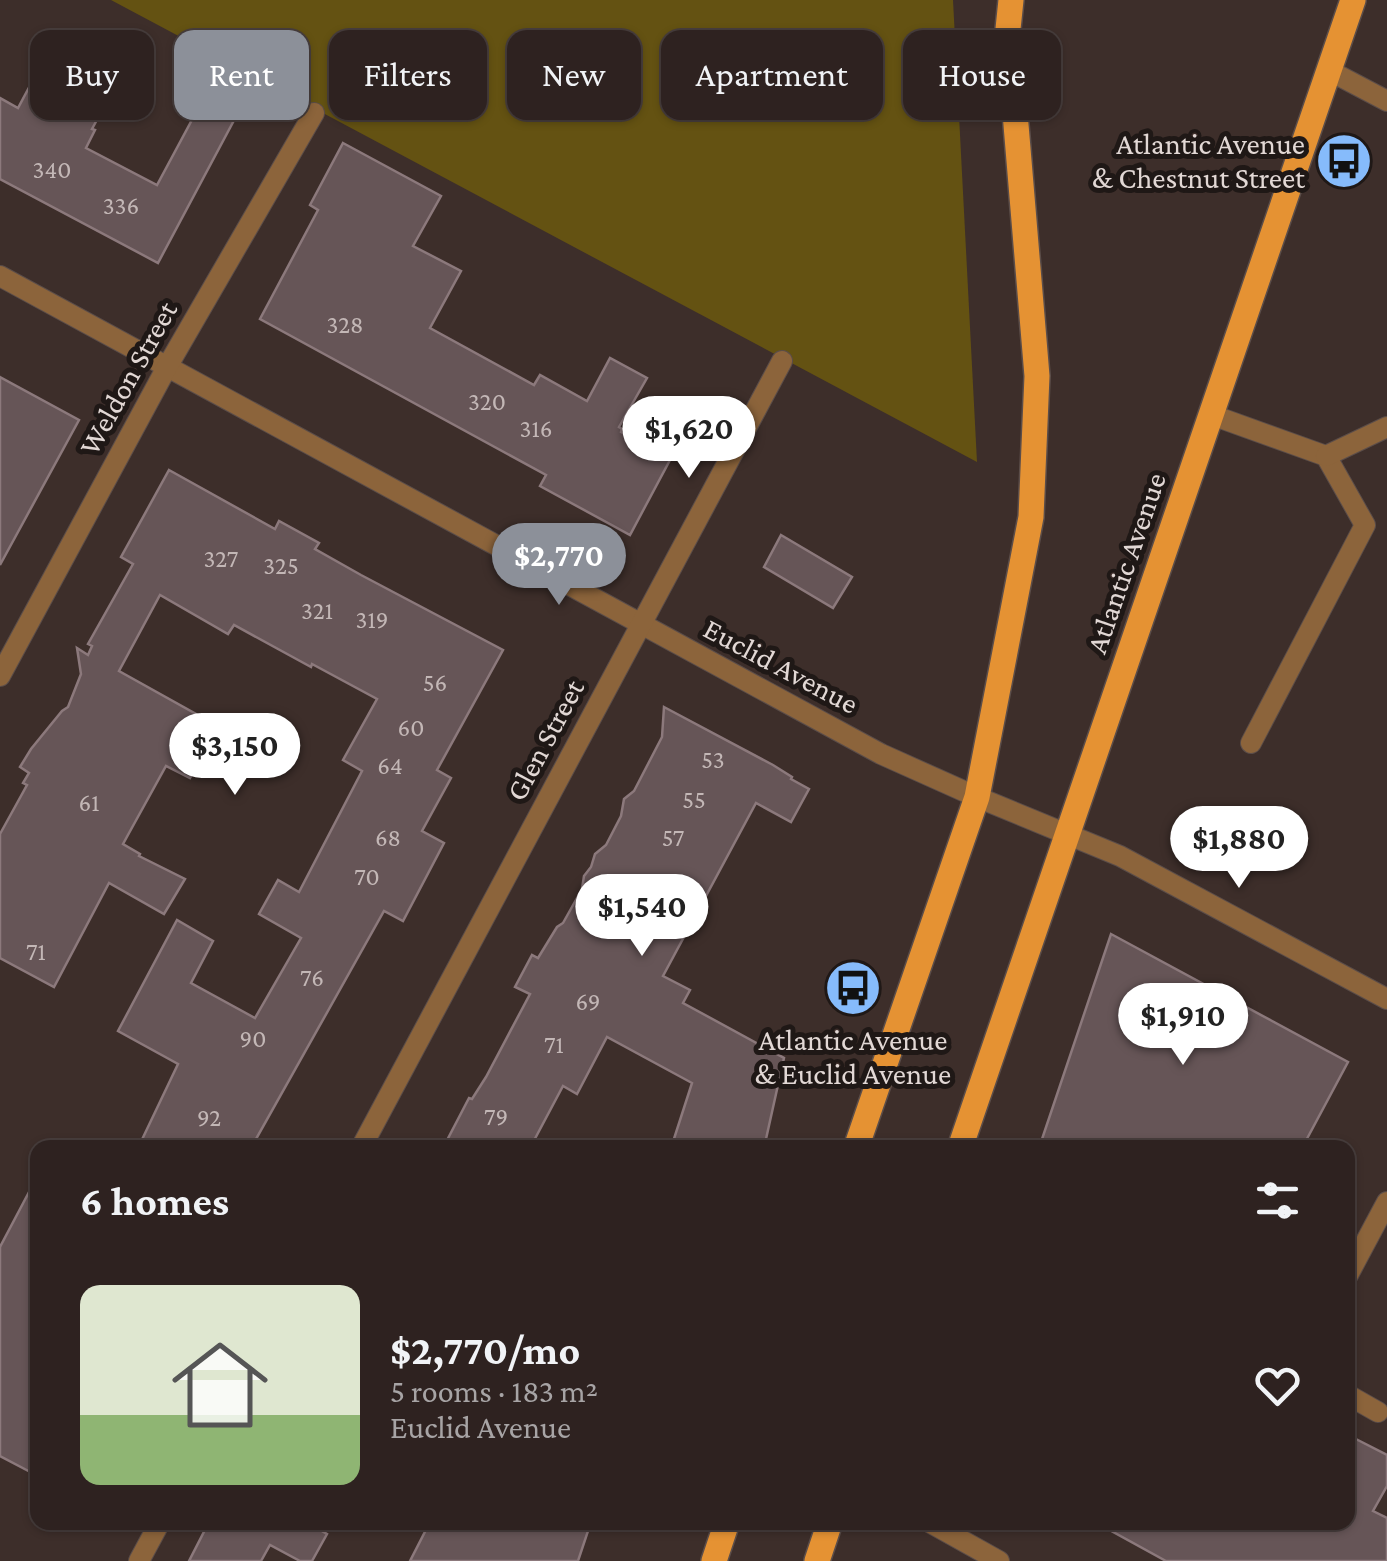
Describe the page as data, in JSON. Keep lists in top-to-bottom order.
{
  "streets": {
    "main road": ["Atlantic Avenue"],
    "street": ["Weldon Street", "Euclid Avenue", "Glen Street"]
  },
  "crossings": [
    ["Weldon Street", "Euclid Avenue"],
    ["Atlantic Avenue", "Euclid Avenue"],
    ["Euclid Avenue", "Glen Street"]
  ],
  "places": {
    "bus stop": ["Atlantic Avenue & Chestnut Street", "Atlantic Avenue & Euclid Avenue"]
  },
  "house_numbers": [
    "340",
    "336",
    "328",
    "320",
    "316",
    "327",
    "325",
    "321",
    "319",
    "56",
    "60",
    "53",
    "64",
    "55",
    "61",
    "68",
    "57",
    "70",
    "71",
    "76",
    "69",
    "90",
    "71",
    "79",
    "92"
  ],
  "page": {
    "chip": [
      "Buy",
      "Rent",
      "Filters",
      "New",
      "Apartment",
      "House"
    ],
    "price": [
      "$1,620",
      "$2,770",
      "$3,150",
      "$1,880",
      "$1,540",
      "$1,910"
    ],
    "heading": "6 homes",
    "list": [
      {
        "name": "$2,770/mo",
        "note": "5 rooms · 183 m² · Euclid Avenue"
      }
    ]
  }
}
